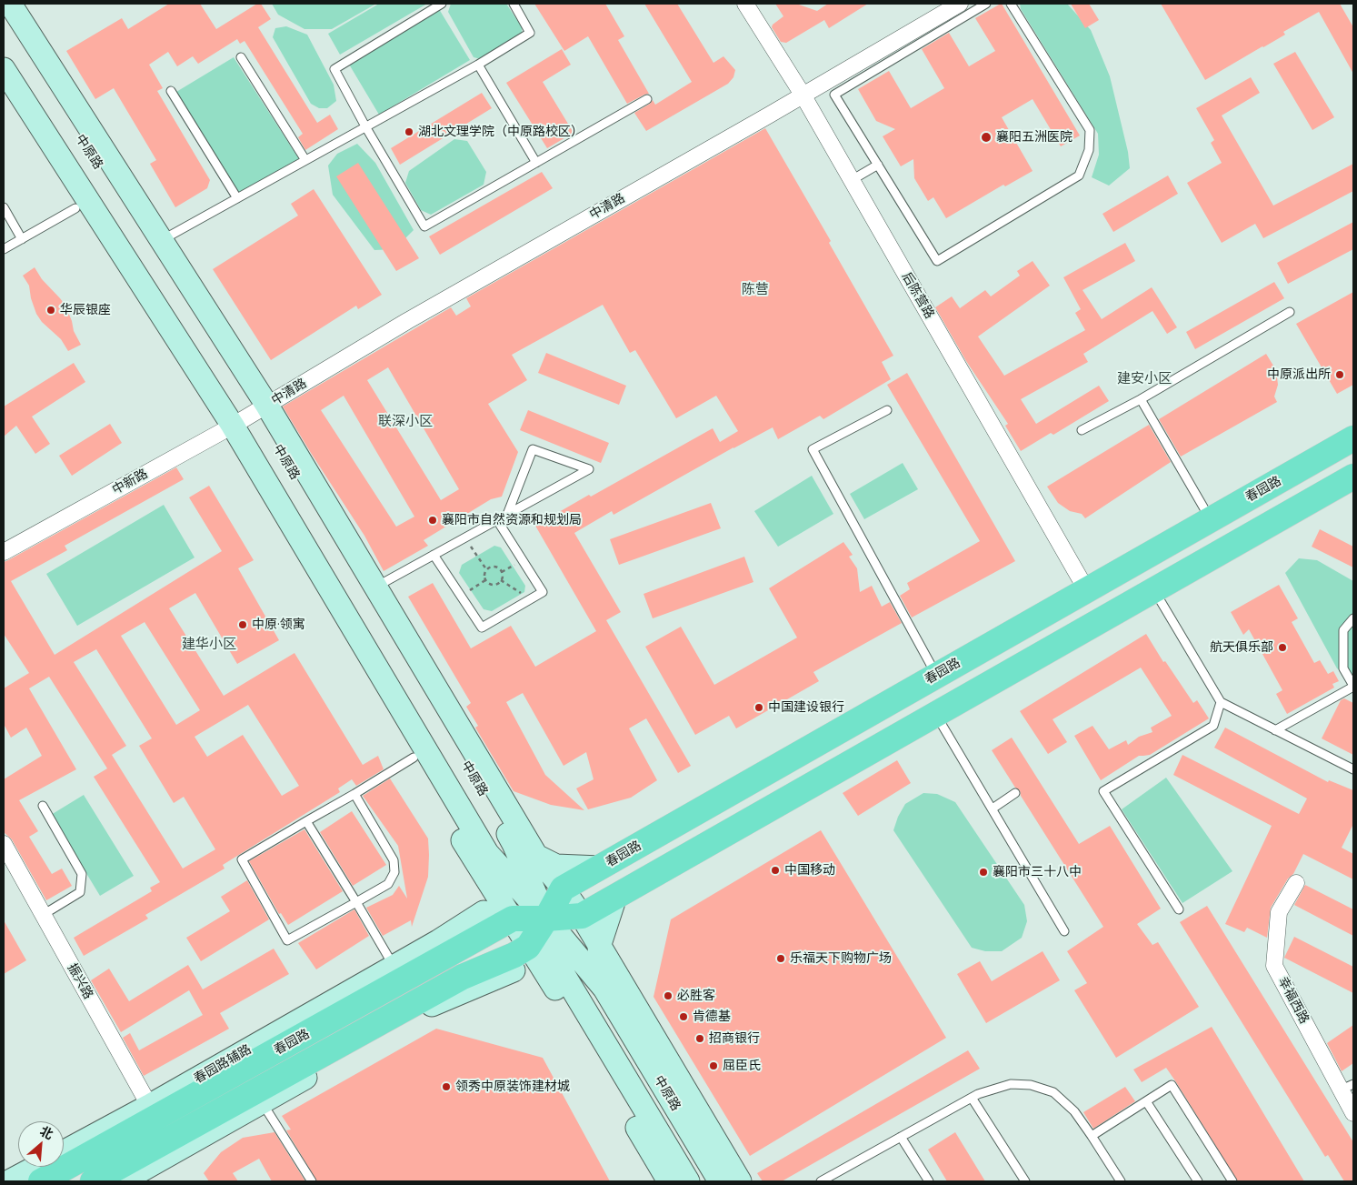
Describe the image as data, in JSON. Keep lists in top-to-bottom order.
{
  "streets": {
    "main road": ["春园路"],
    "street": [
      "中原路",
      "中清路",
      "后陈营路",
      "中新路",
      "振兴路",
      "幸福西路",
      "春园路辅路"
    ]
  },
  "crossings": [
    ["中原路", "中清路"],
    ["中原路", "中新路"],
    ["中原路", "春园路"],
    ["中清路", "后陈营路"],
    ["中清路", "中新路"],
    ["后陈营路", "春园路"],
    ["春园路", "振兴路"],
    ["春园路", "春园路辅路"],
    ["振兴路", "春园路辅路"]
  ],
  "districts": [
    "陈营",
    "建安小区",
    "联深小区",
    "建华小区"
  ],
  "places": [
    "湖北文理学院（中原路校区）",
    "襄阳五洲医院",
    "华辰银座",
    "中原派出所",
    "襄阳市自然资源和规划局",
    "中原·领寓",
    "航天俱乐部",
    "中国建设银行",
    "中国移动",
    "襄阳市三十八中",
    "乐福天下购物广场",
    "必胜客",
    "肯德基",
    "招商银行",
    "屈臣氏",
    "领秀中原装饰建材城"
  ],
  "north": "top right"
}
